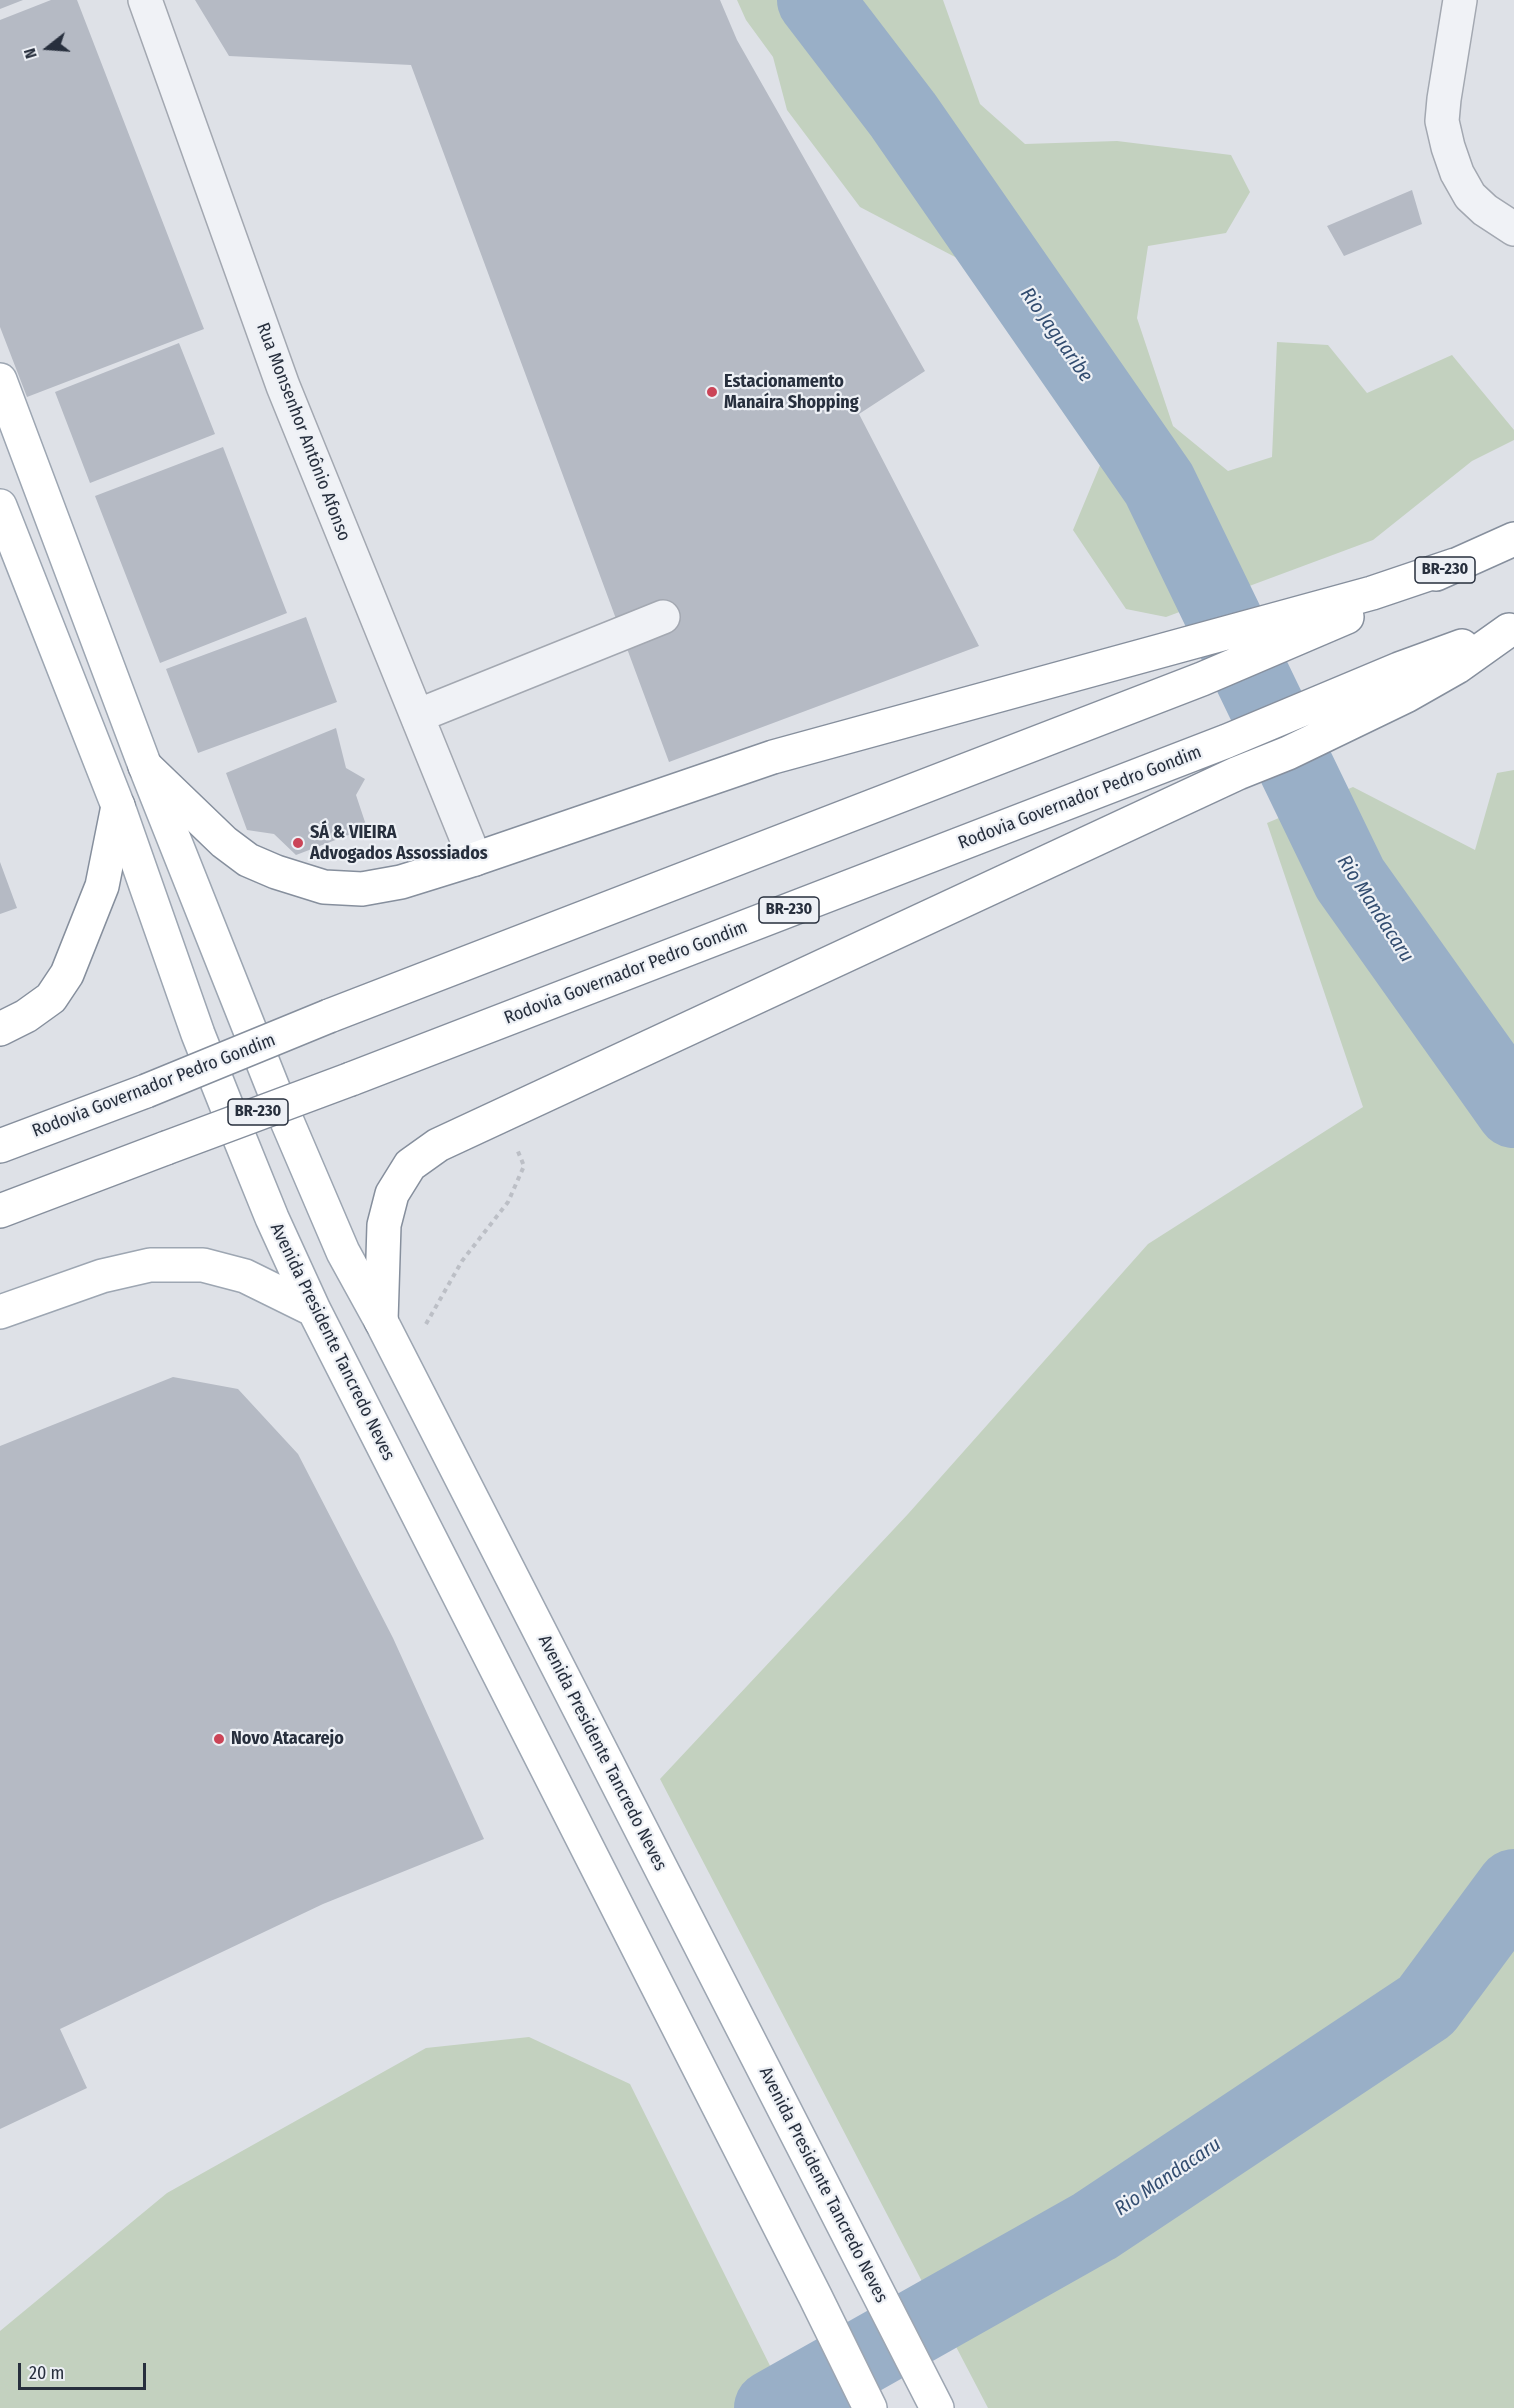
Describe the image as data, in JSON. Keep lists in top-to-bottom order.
{
  "streets": {
    "main road": ["BR-230", "Rodovia Governador Pedro Gondim", "Avenida Presidente Tancredo Neves"],
    "street": ["Rua Monsenhor Antônio Afonso"]
  },
  "crossings": [
    ["BR-230", "Rodovia Governador Pedro Gondim"]
  ],
  "water": ["Rio Jaguaribe", "Rio Mandacaru"],
  "places": ["Estacionamento Manaíra Shopping", "SÁ & VIEIRA Advogados Assossiados", "Novo Atacarejo"],
  "scale_bar": "20 m",
  "north": "left"
}
